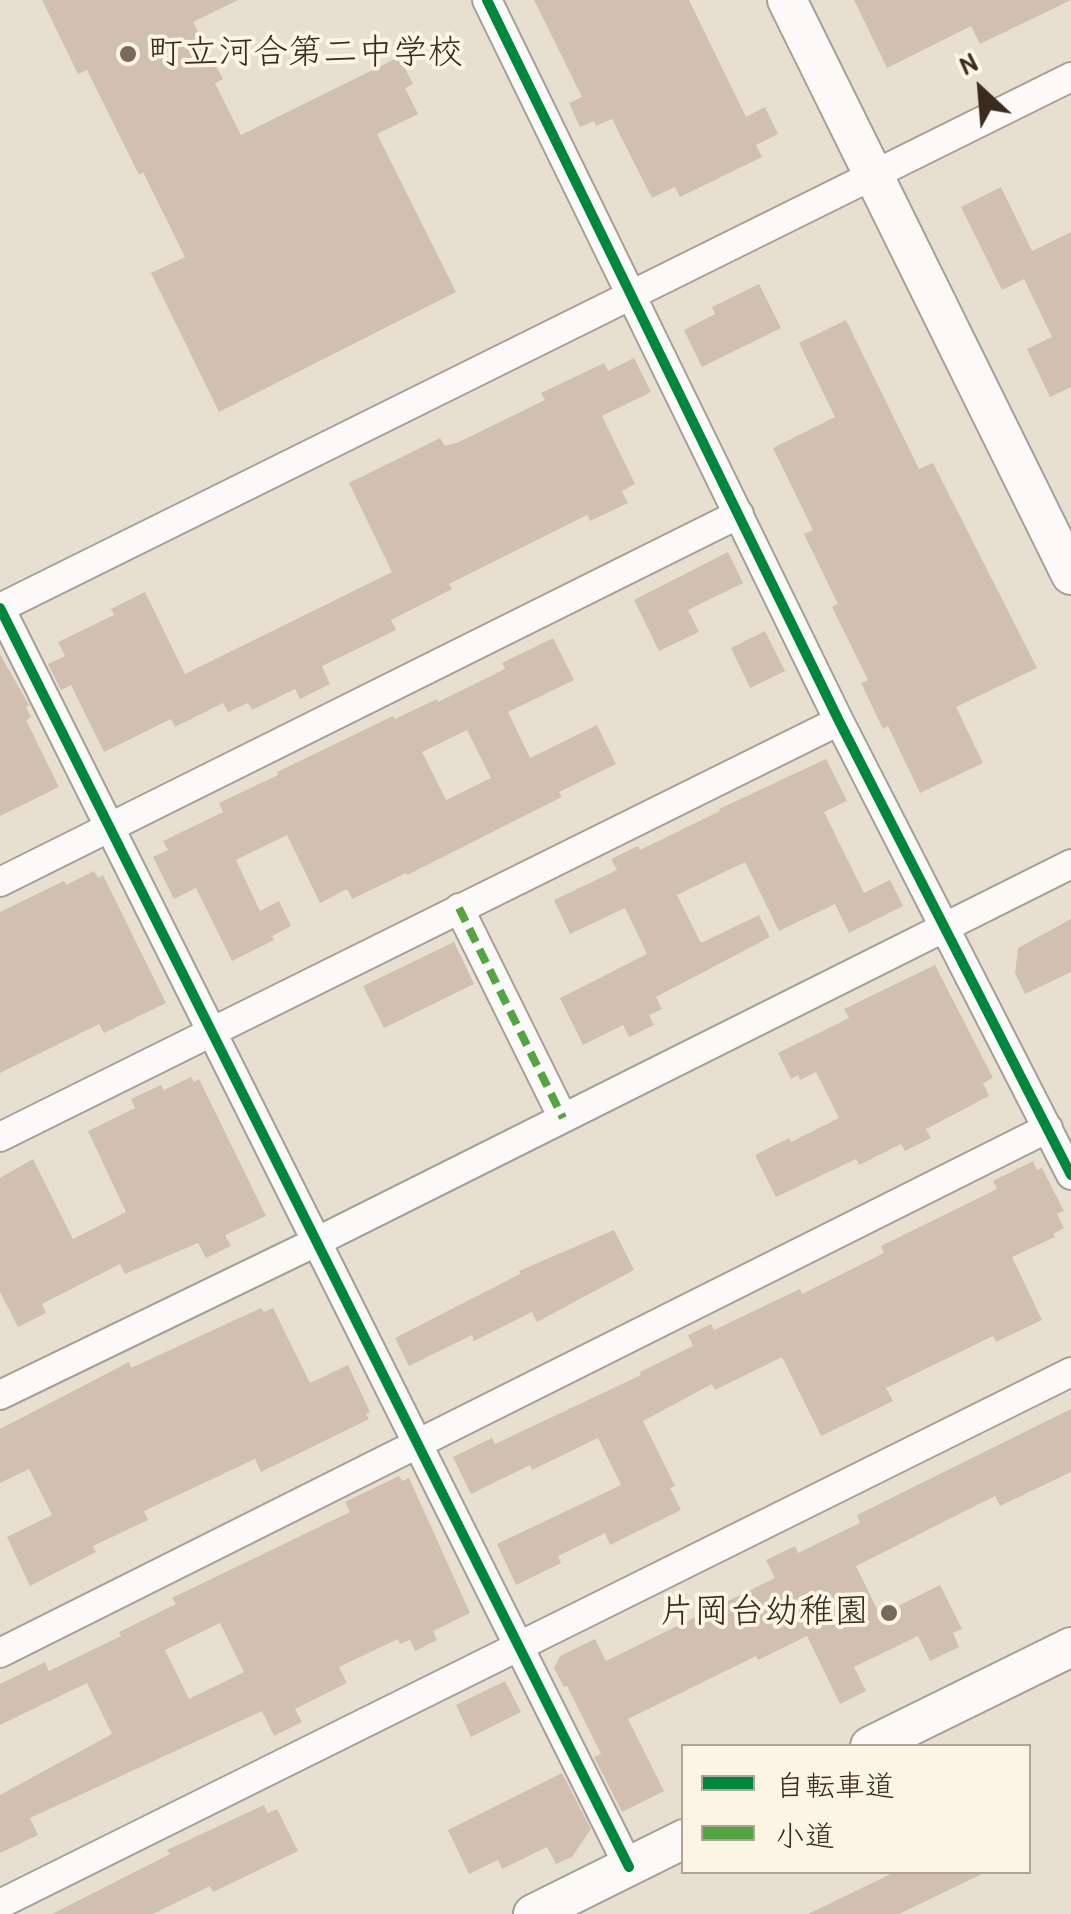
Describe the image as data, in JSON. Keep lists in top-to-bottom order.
{
  "places": ["町立河合第二中学校", "片岡台幼稚園"],
  "legend": ["自転車道", "小道"],
  "north": "top left"
}
